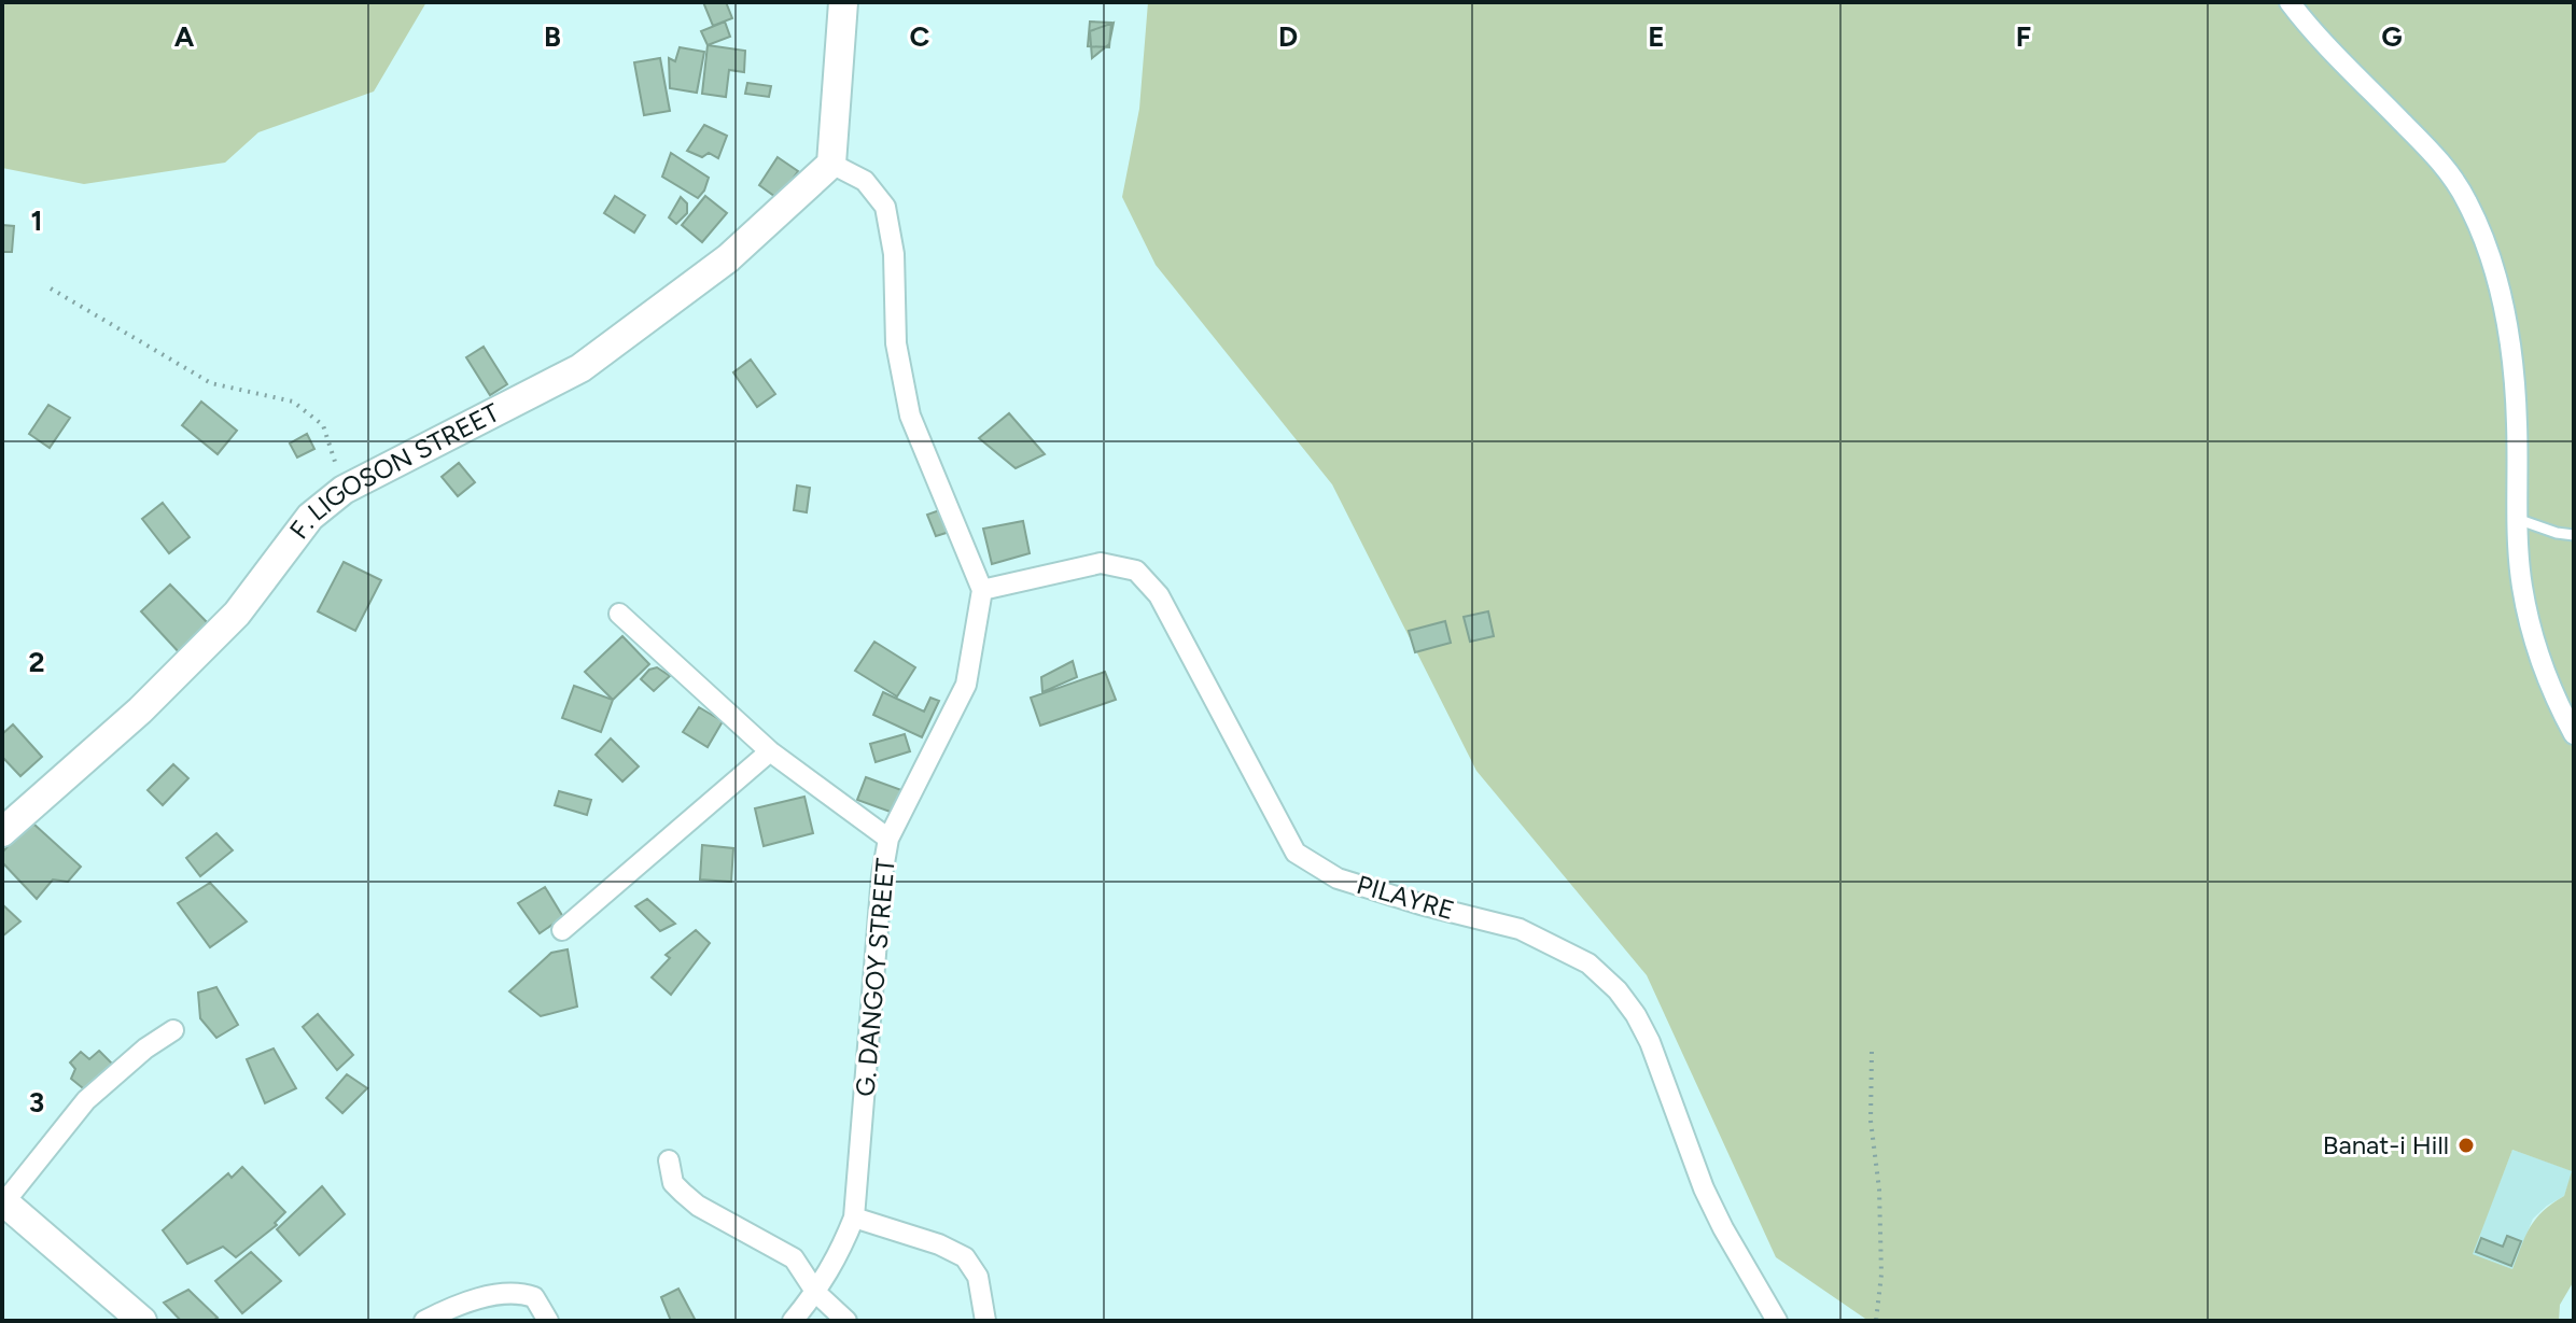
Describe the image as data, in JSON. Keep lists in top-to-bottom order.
{
  "streets": {
    "street": ["F. LIGOSON STREET", "PILAYRE", "G. DANGOY STREET"]
  },
  "crossings": [
    ["PILAYRE", "G. DANGOY STREET"]
  ],
  "places": ["Banat-i Hill"],
  "grid": {
    "columns": [
      "A",
      "B",
      "C",
      "D",
      "E",
      "F",
      "G"
    ],
    "rows": ["1", "2", "3"]
  }
}
